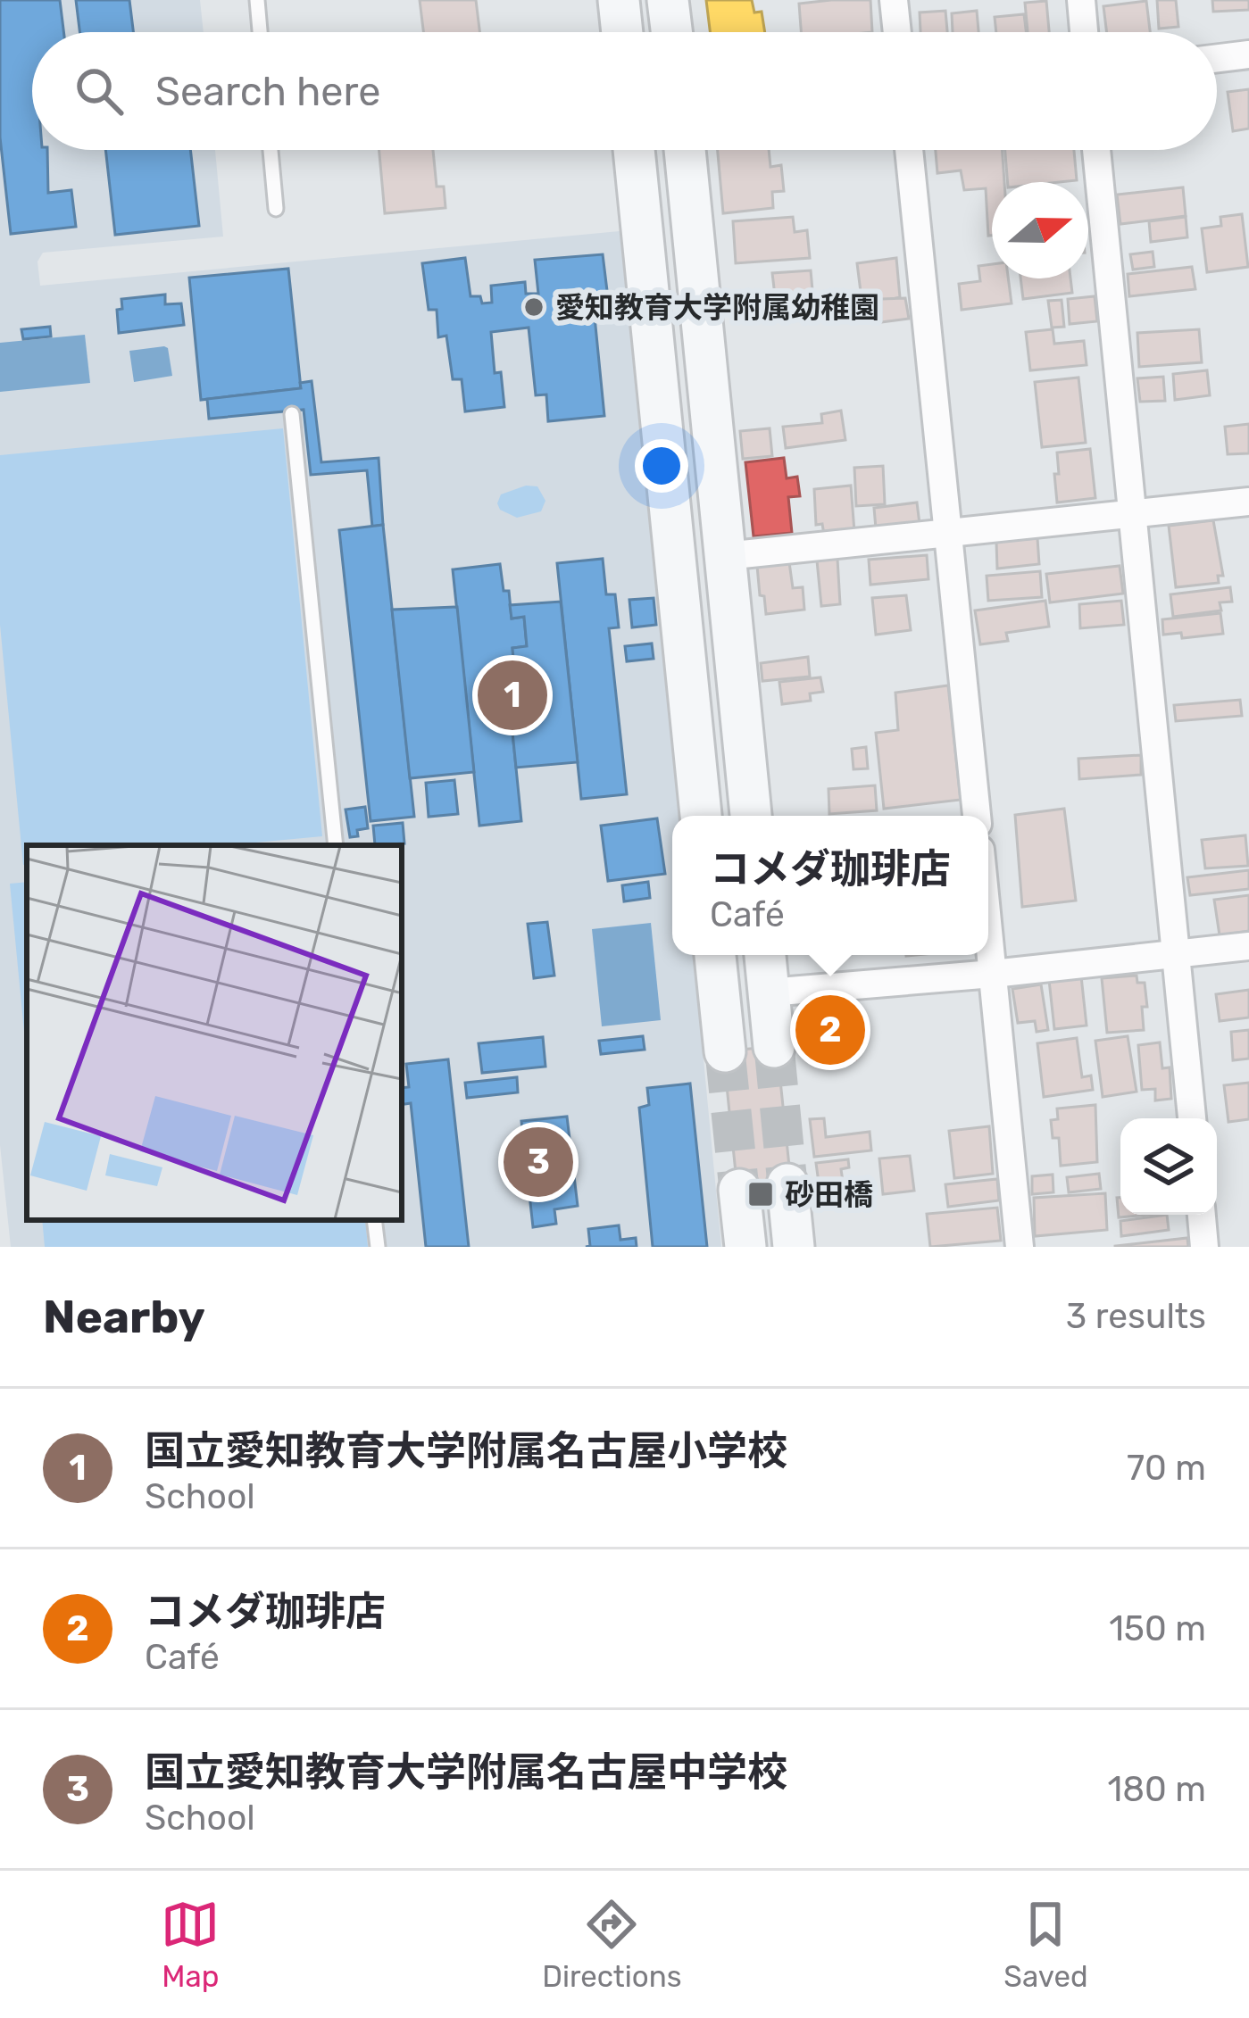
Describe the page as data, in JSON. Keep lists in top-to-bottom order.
{
  "places": {
    "other": ["愛知教育大学附属幼稚園"],
    "transit": ["砂田橋"]
  },
  "north": "right",
  "page": {
    "search": "Search here",
    "pins": ["1", "2", "3"],
    "popup": ["コメダ珈琲店", "Café"],
    "heading": ["Nearby", "3 results"],
    "list": [
      {
        "mark": "1",
        "name": "国立愛知教育大学附属名古屋小学校",
        "note": "School",
        "value": "70 m"
      },
      {
        "mark": "2",
        "name": "コメダ珈琲店",
        "note": "Café",
        "value": "150 m"
      },
      {
        "mark": "3",
        "name": "国立愛知教育大学附属名古屋中学校",
        "note": "School",
        "value": "180 m"
      }
    ],
    "nav": ["Map", "Directions", "Saved"]
  }
}
